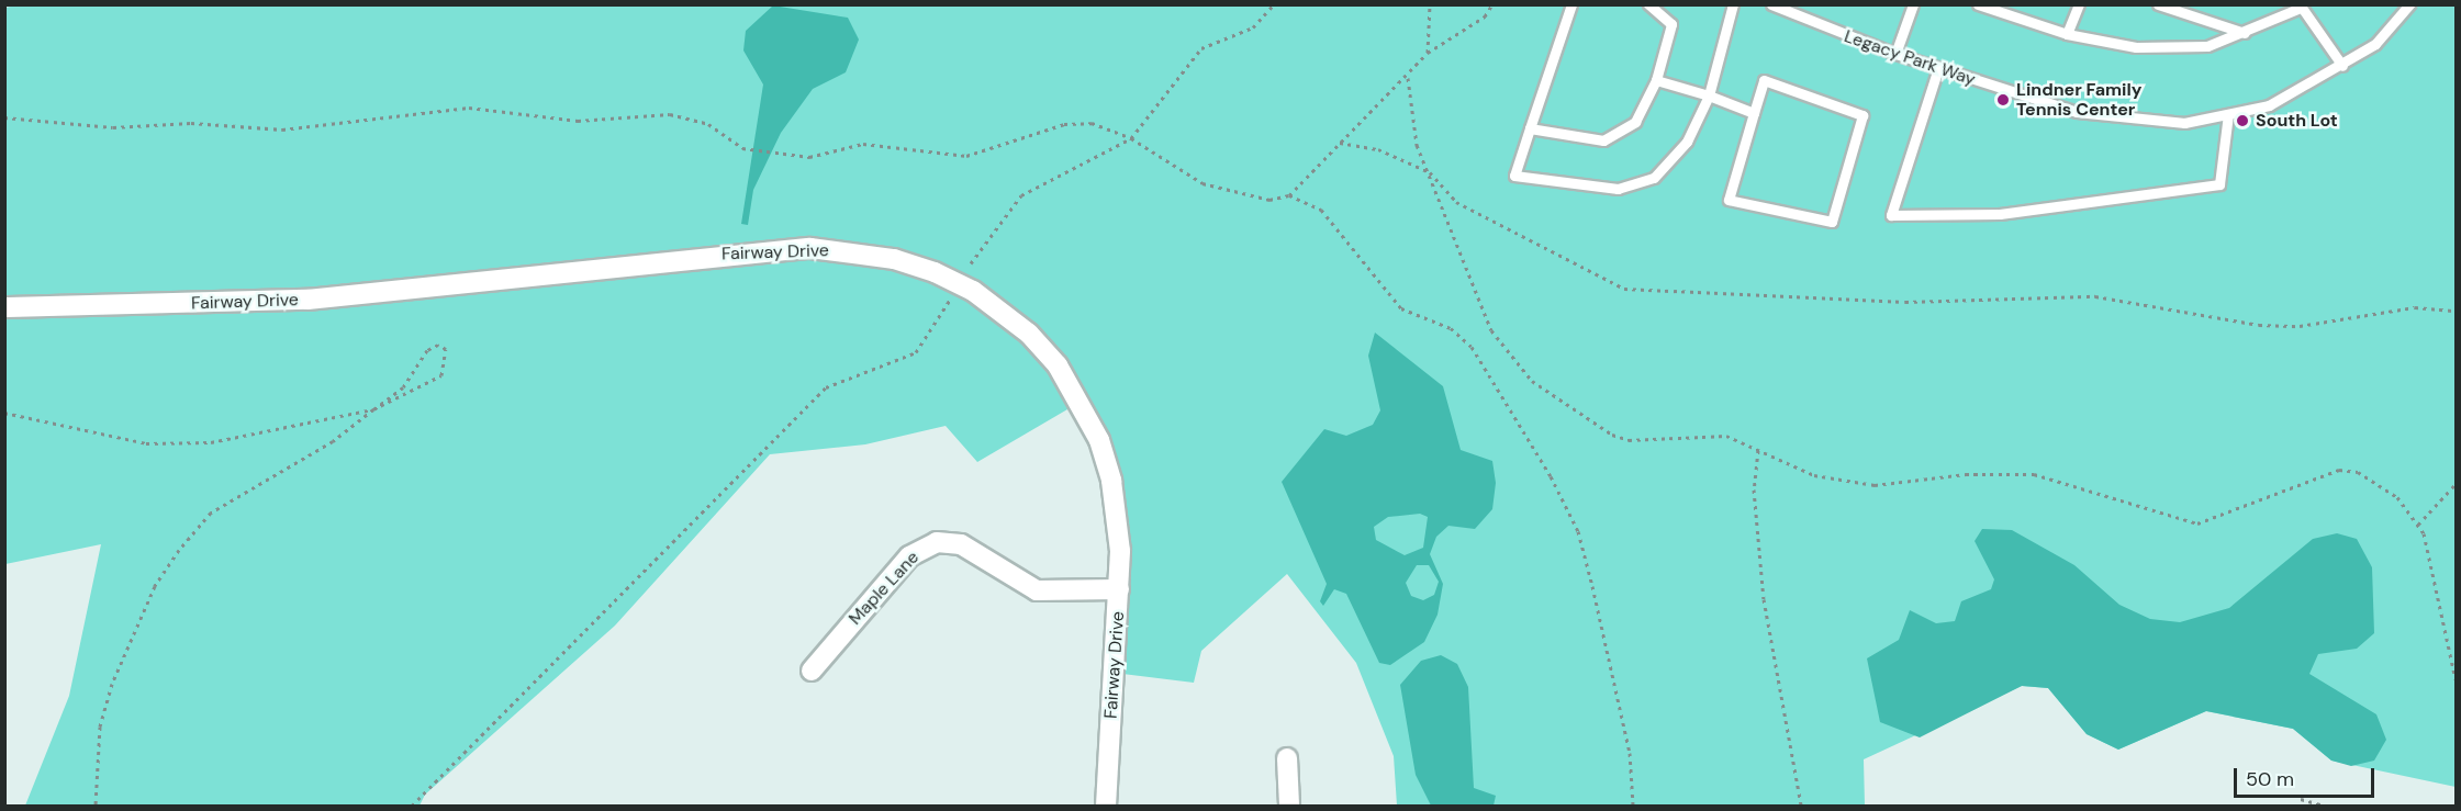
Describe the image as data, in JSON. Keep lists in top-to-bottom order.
{
  "streets": {
    "street": ["Fairway Drive", "Maple Lane"],
    "lane": ["Legacy Park Way"]
  },
  "crossings": [
    ["Fairway Drive", "Maple Lane"]
  ],
  "places": ["Lindner Family Tennis Center", "South Lot"],
  "scale_bar": "50 m"
}
